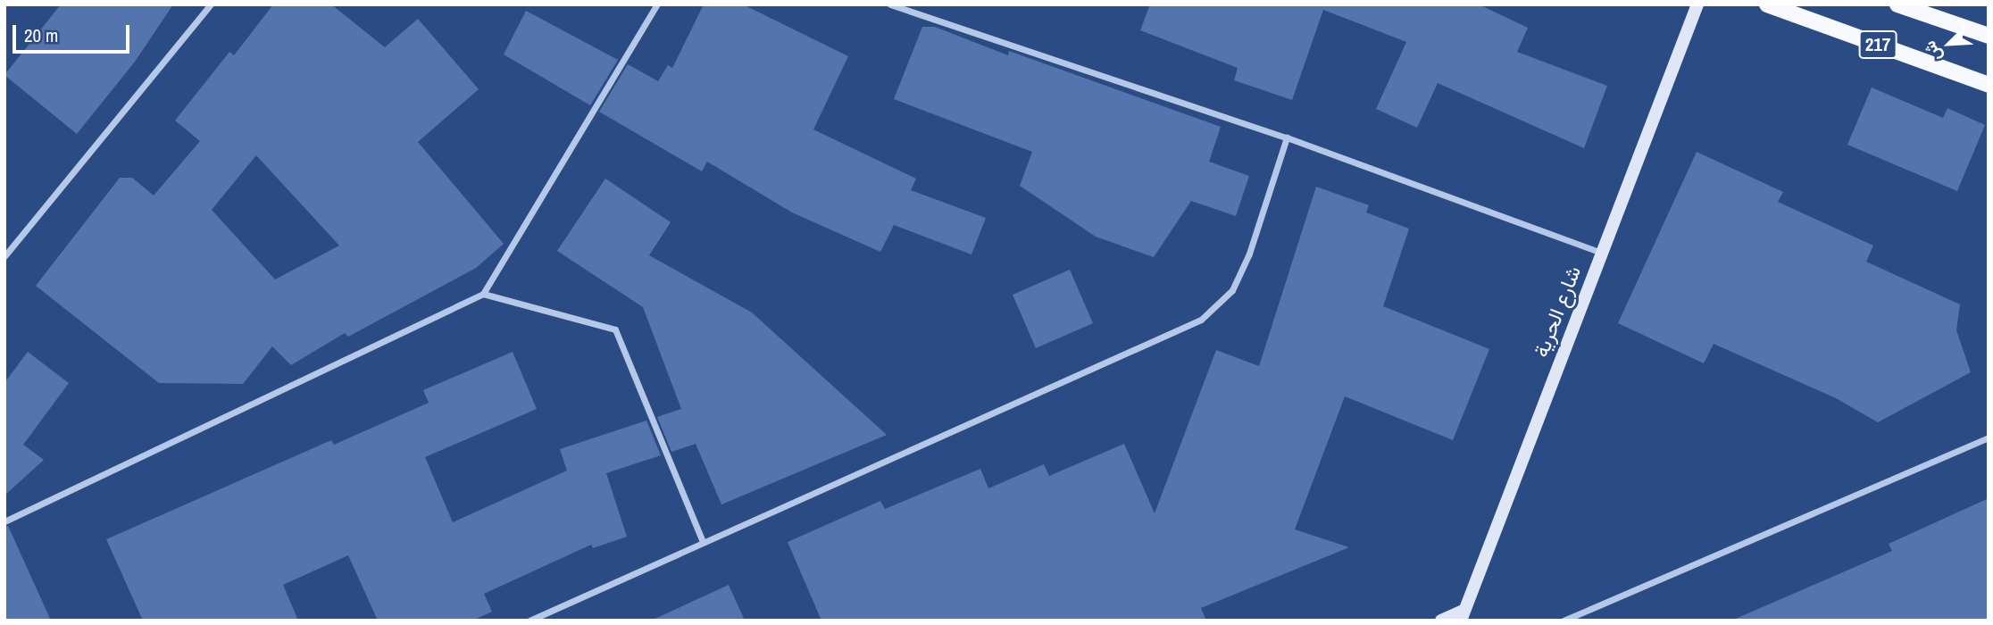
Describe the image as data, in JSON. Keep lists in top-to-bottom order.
{
  "streets": {
    "main road": ["217", "شارع الحرية"]
  },
  "scale_bar": "20 m",
  "north": "bottom left"
}
